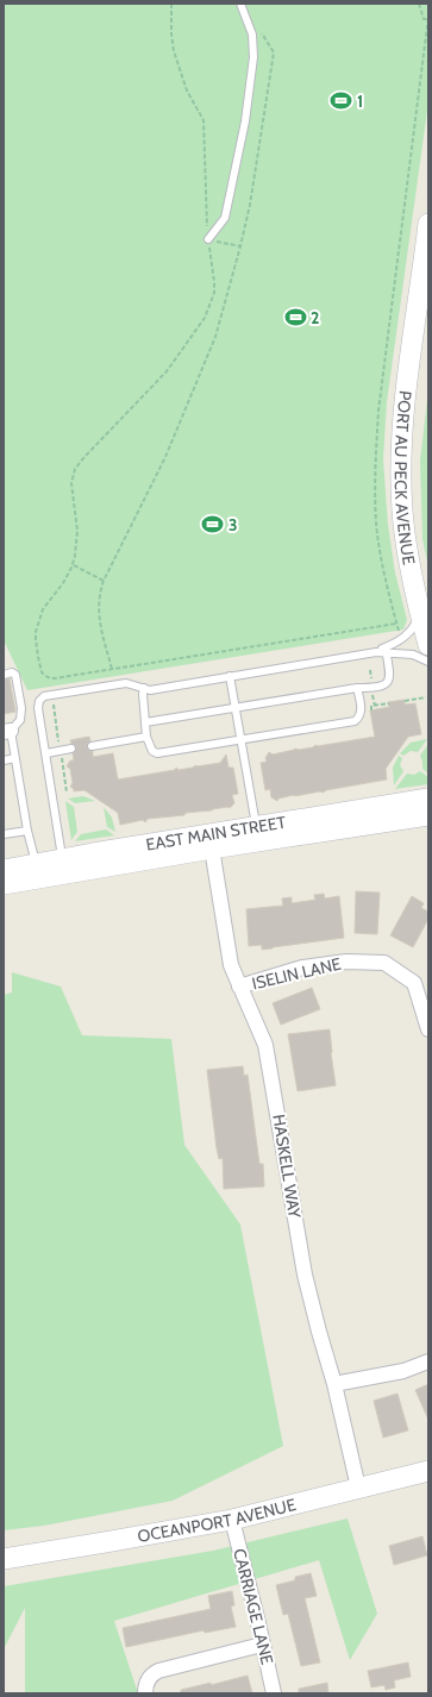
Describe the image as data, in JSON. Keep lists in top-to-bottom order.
{
  "streets": {
    "main road": ["PORT AU PECK AVENUE", "EAST MAIN STREET", "OCEANPORT AVENUE"],
    "street": ["ISELIN LANE", "HASKELL WAY", "CARRIAGE LANE"]
  },
  "crossings": [
    ["EAST MAIN STREET", "HASKELL WAY"],
    ["ISELIN LANE", "HASKELL WAY"],
    ["HASKELL WAY", "OCEANPORT AVENUE"],
    ["OCEANPORT AVENUE", "CARRIAGE LANE"]
  ],
  "places": {
    "sports": ["1", "2", "3"]
  }
}
